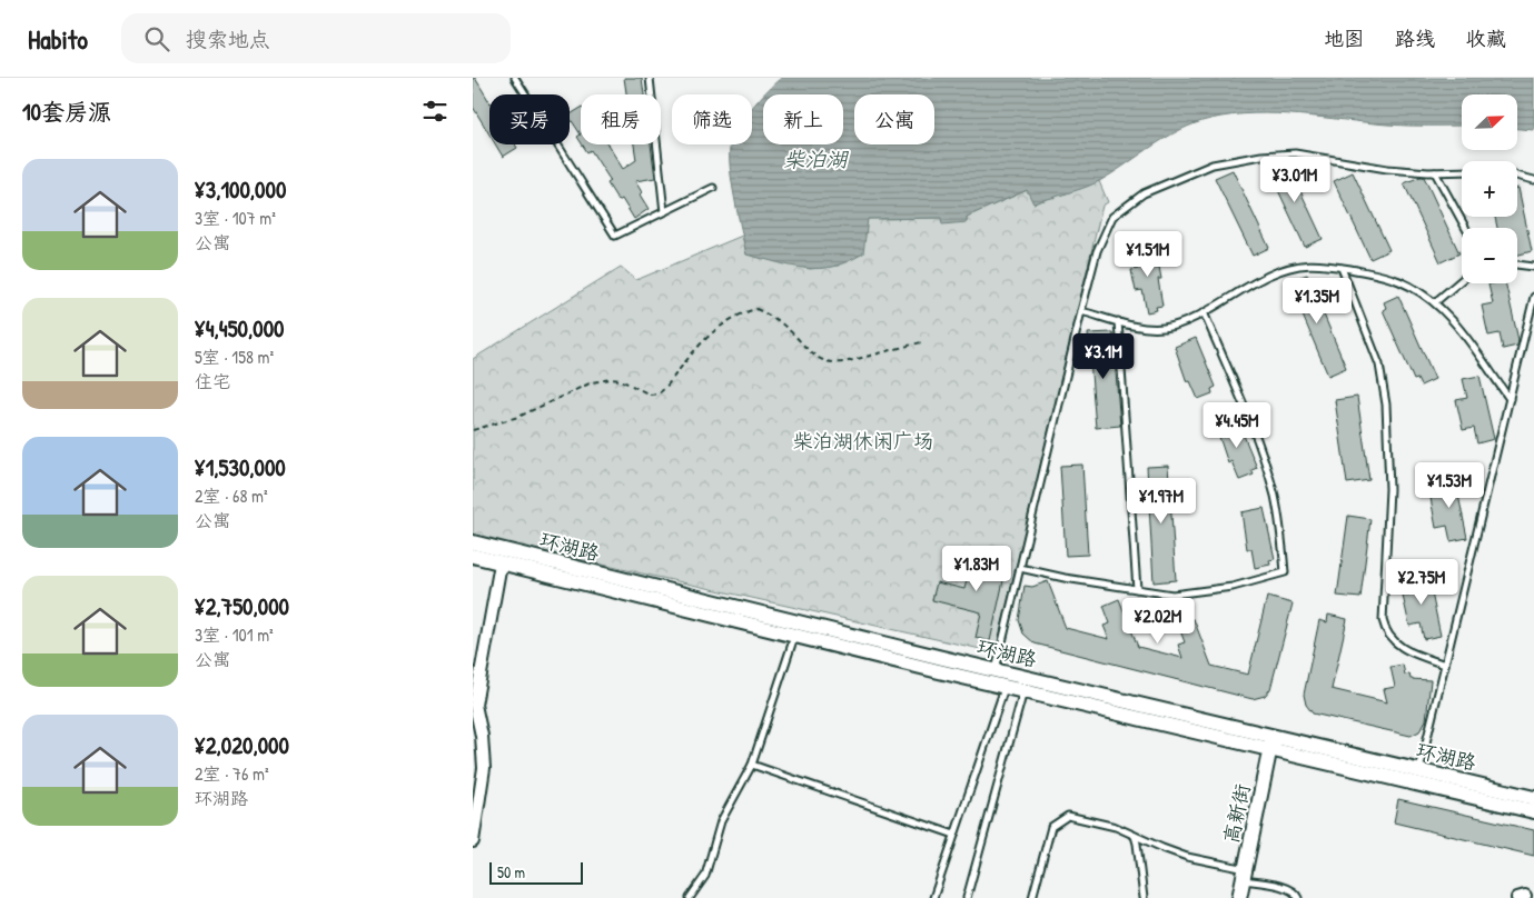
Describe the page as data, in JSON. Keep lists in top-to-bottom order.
{
  "streets": {
    "street": ["环湖路", "高新街"]
  },
  "crossings": [
    ["环湖路", "高新街"]
  ],
  "water": ["柴泊湖"],
  "parks": ["柴泊湖休闲广场"],
  "scale_bar": "50 m",
  "north": "top right",
  "page": {
    "header": "Habito",
    "search": "搜索地点",
    "nav": ["地图", "路线", "收藏"],
    "heading": "10套房源",
    "map_buttons": ["+", "−"],
    "chip": [
      "买房",
      "租房",
      "筛选",
      "新上",
      "公寓"
    ],
    "list": [
      {
        "name": "¥3,100,000",
        "note": "3室 · 107 m² · 公寓"
      },
      {
        "name": "¥4,450,000",
        "note": "5室 · 158 m² · 住宅"
      },
      {
        "name": "¥1,530,000",
        "note": "2室 · 68 m² · 公寓"
      },
      {
        "name": "¥2,750,000",
        "note": "3室 · 101 m² · 公寓"
      },
      {
        "name": "¥2,020,000",
        "note": "2室 · 76 m² · 环湖路"
      }
    ],
    "price": [
      "¥3.01M",
      "¥1.51M",
      "¥1.35M",
      "¥3.1M",
      "¥4.45M",
      "¥1.53M",
      "¥1.97M",
      "¥1.83M",
      "¥2.75M",
      "¥2.02M"
    ],
    "scale": "50 m"
  }
}
